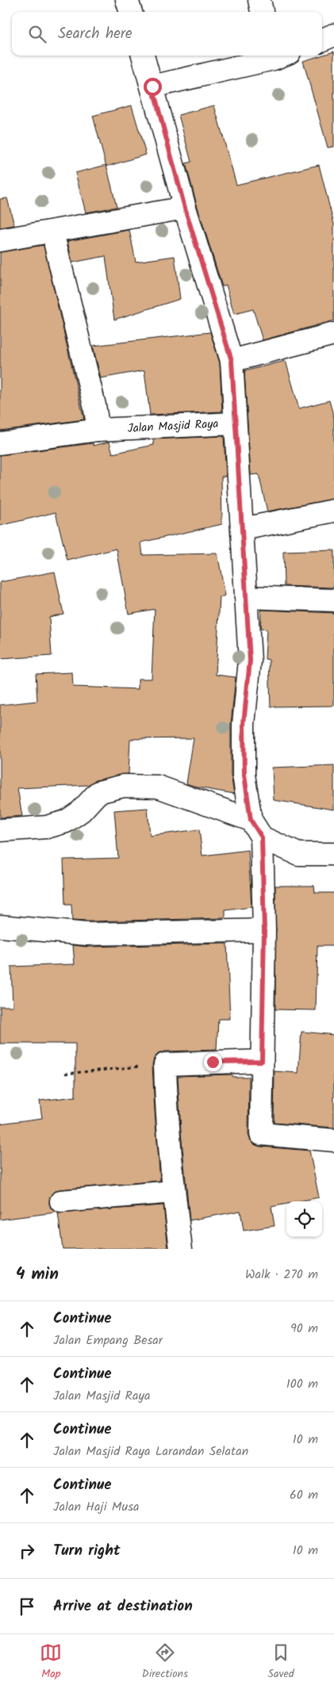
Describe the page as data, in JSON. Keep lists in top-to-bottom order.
{
  "streets": {
    "street": ["Jalan Masjid Raya"]
  },
  "page": {
    "search": "Search here",
    "heading": ["4 min", "Walk · 270 m"],
    "list": [
      ["Continue", "Jalan Empang Besar", "90 m"],
      ["Continue", "Jalan Masjid Raya", "100 m"],
      ["Continue", "Jalan Masjid Raya Larandan Selatan", "10 m"],
      ["Continue", "Jalan Haji Musa", "60 m"],
      ["Turn right", "10 m"],
      "Arrive at destination"
    ],
    "nav": ["Map", "Directions", "Saved"]
  }
}
